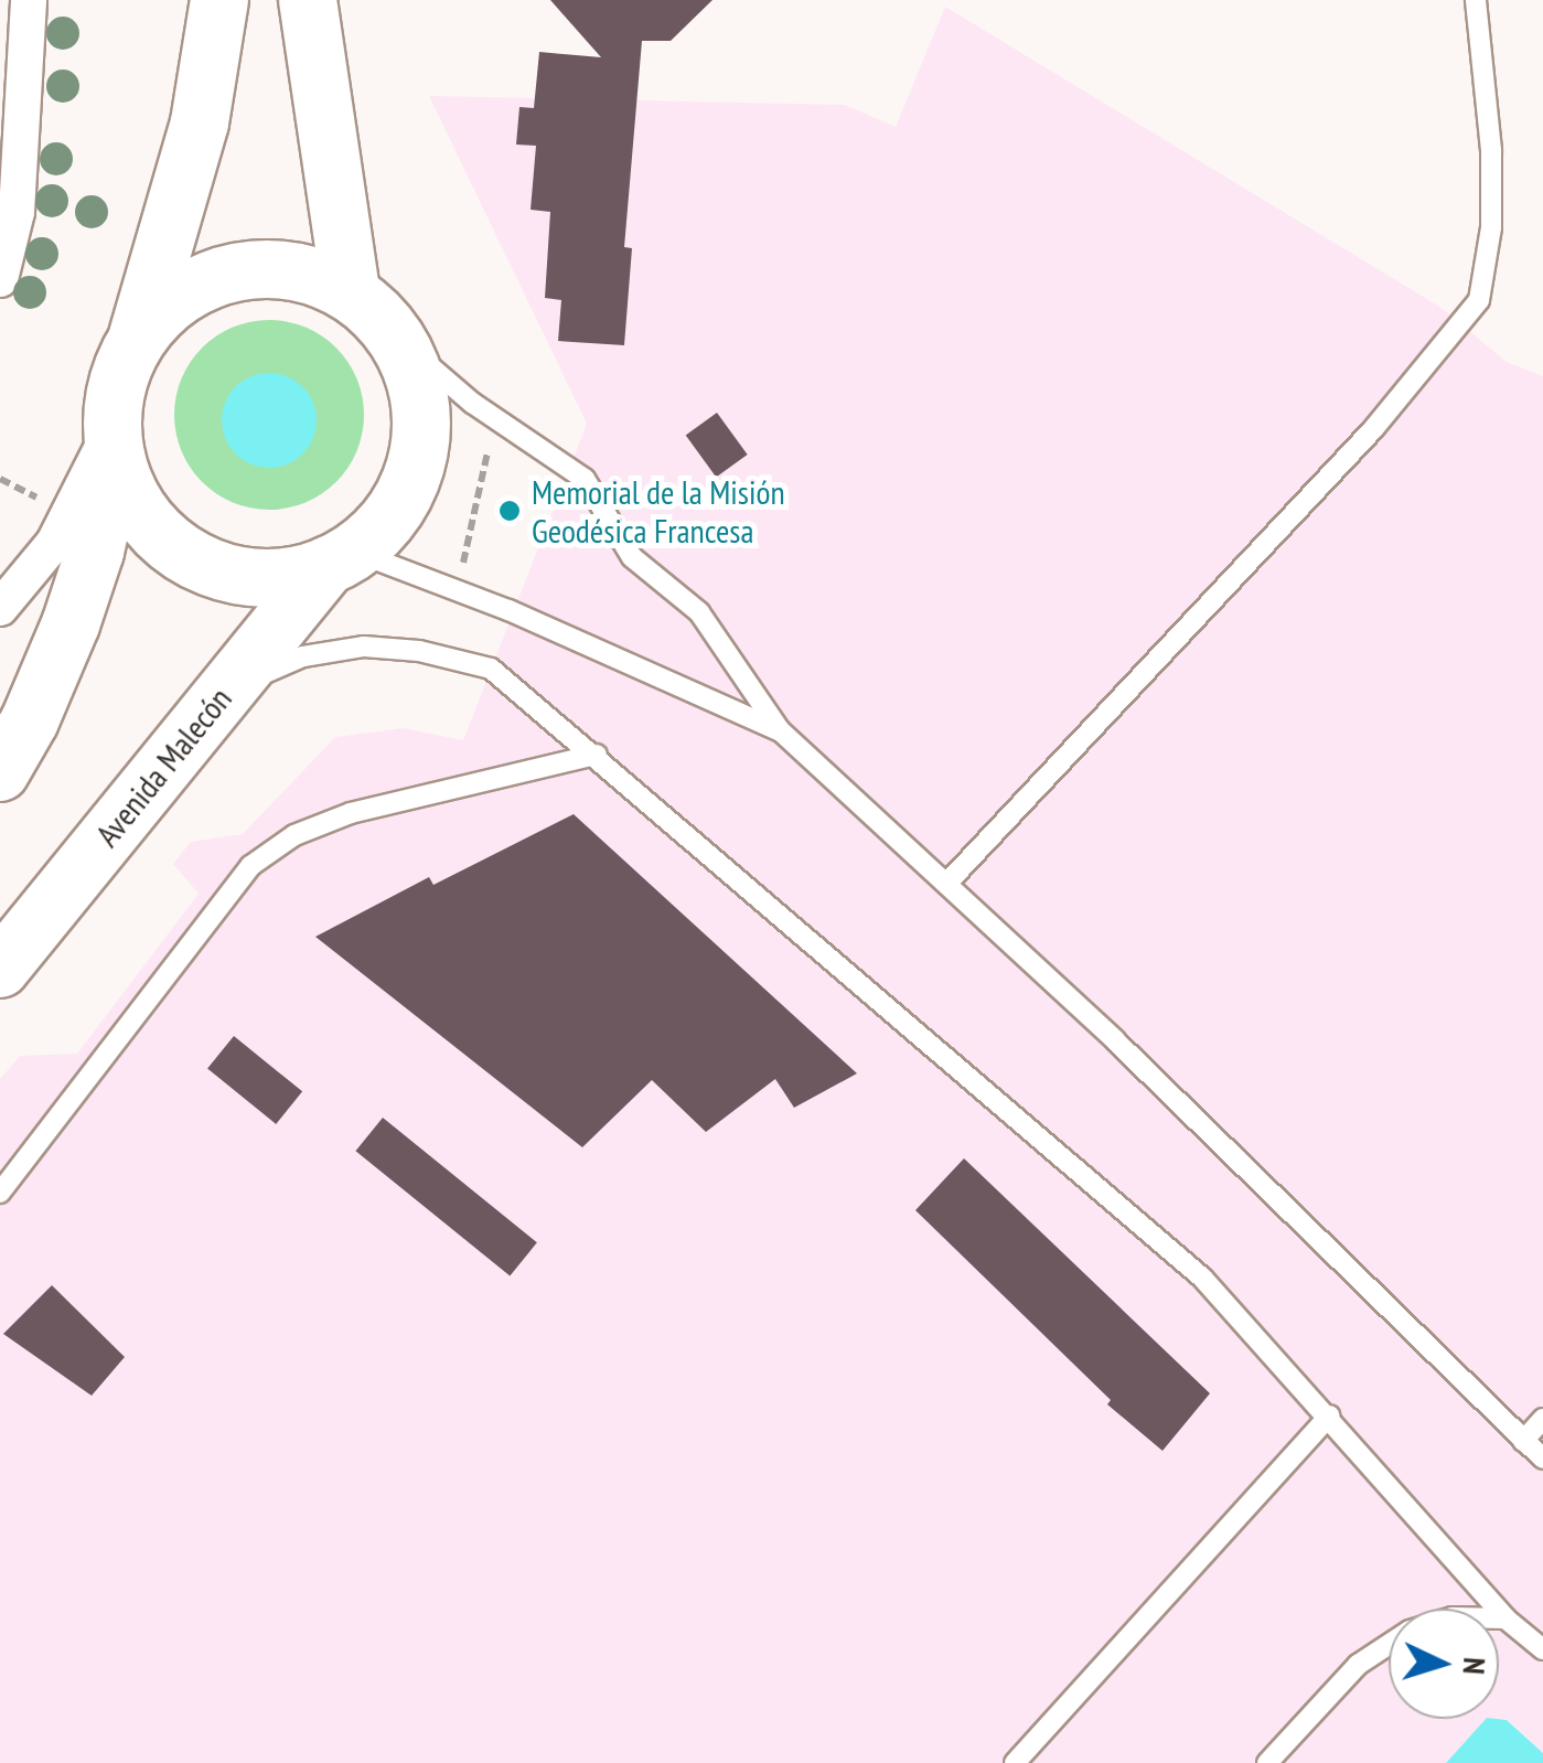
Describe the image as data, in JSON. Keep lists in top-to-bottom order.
{
  "streets": {
    "main road": ["Avenida Malecón"]
  },
  "places": ["Memorial de la Misión Geodésica Francesa"],
  "north": "right"
}
